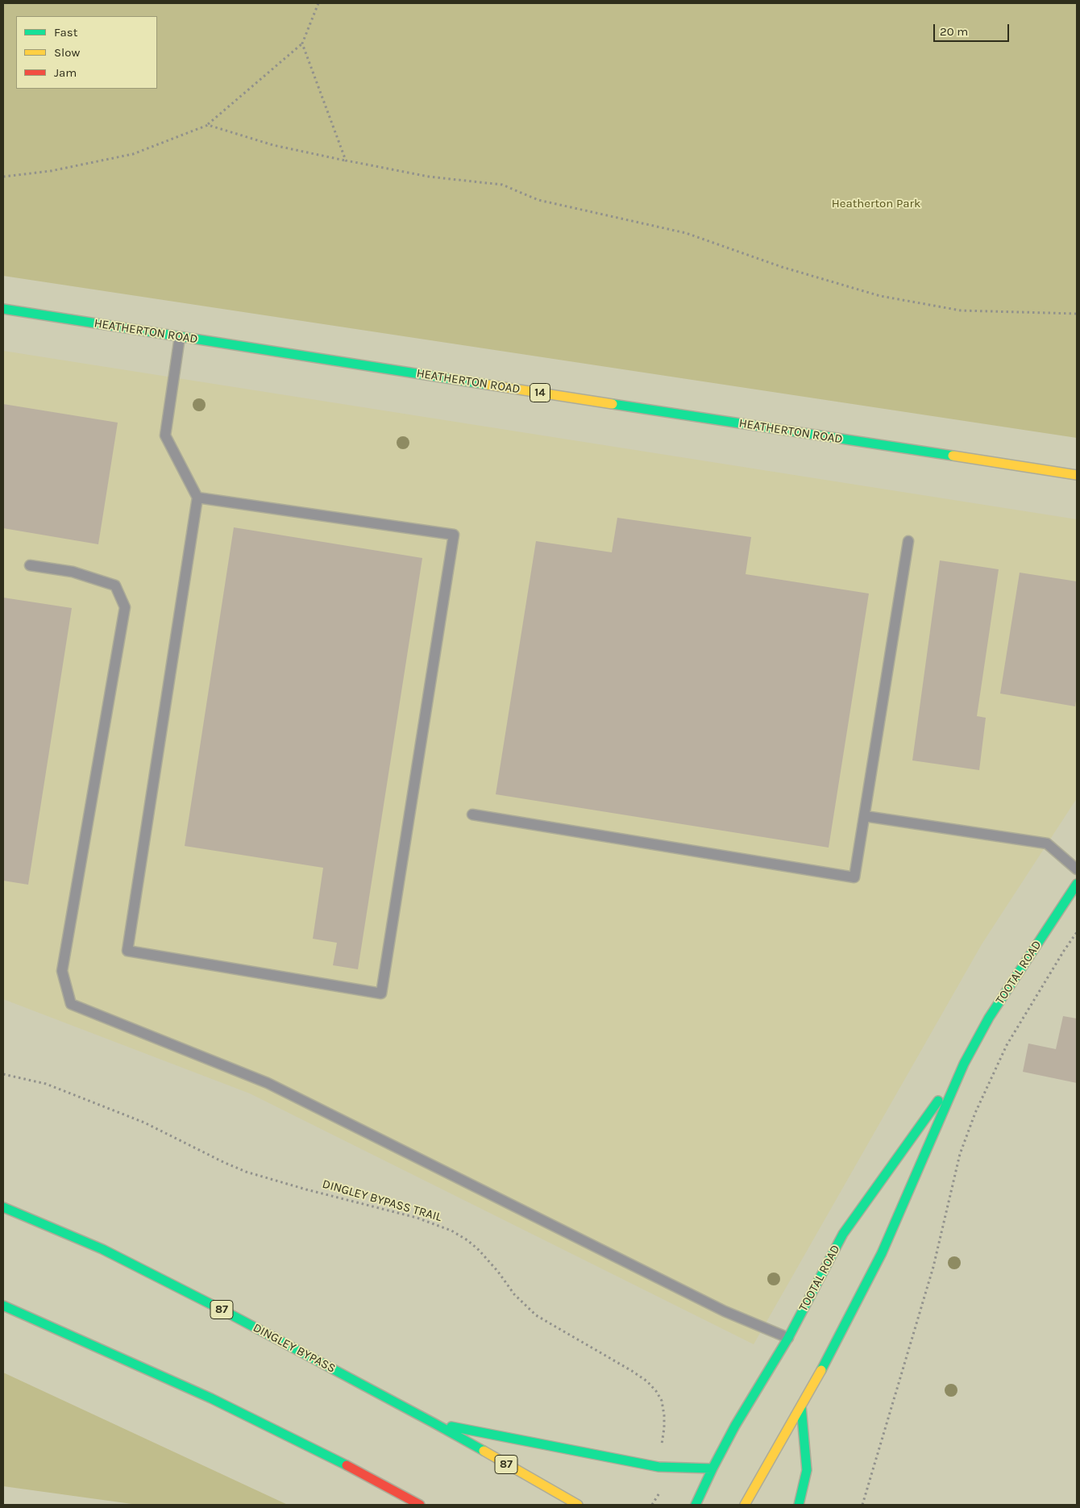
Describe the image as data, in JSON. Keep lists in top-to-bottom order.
{
  "streets": {
    "main road": [
      "HEATHERTON ROAD",
      "14",
      "TOOTAL ROAD",
      "87",
      "DINGLEY BYPASS"
    ],
    "path": ["DINGLEY BYPASS TRAIL"]
  },
  "parks": ["Heatherton Park"],
  "legend": ["Fast", "Slow", "Jam"],
  "scale_bar": "20 m"
}
